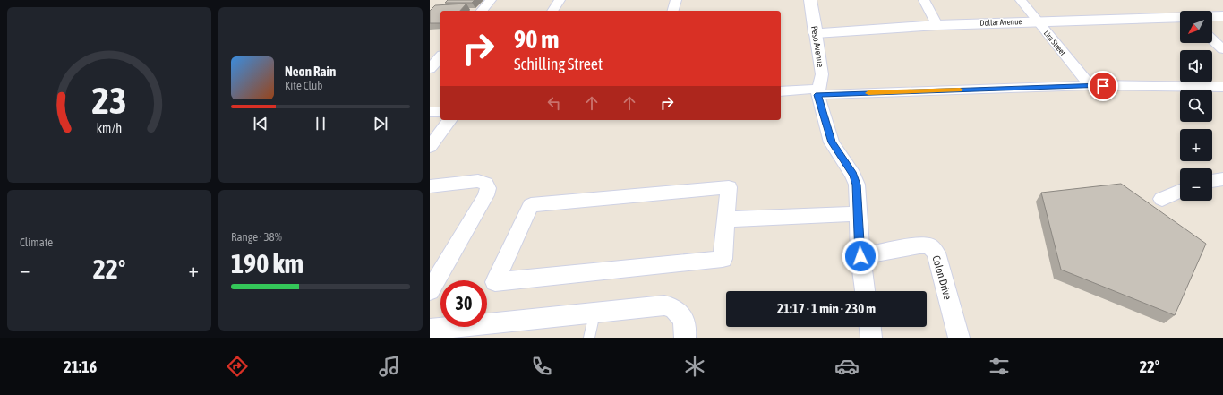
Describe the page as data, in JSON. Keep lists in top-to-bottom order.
{
  "streets": {
    "street": [
      "Dollar Avenue",
      "Lira Street",
      "Peso Avenue",
      "Colon Drive"
    ]
  },
  "crossings": [
    ["Dollar Avenue", "Lira Street"],
    ["Dollar Avenue", "Peso Avenue"],
    ["Peso Avenue", "Colon Drive"]
  ],
  "north": "bottom left",
  "page": {
    "map_buttons": ["+", "−"],
    "turn": ["90 m", "Schilling Street"],
    "song": ["Neon Rain", "Kite Club"],
    "tile": [
      "Climate",
      ["Range · 38%", "190 km"]
    ],
    "heat": ["−", "22°", "+"],
    "limit": "30",
    "trip": "21:17 · 1 min · 230 m",
    "tabs": ["21:16", "22°"],
    "gauge": ["23", "km/h"]
  }
}
